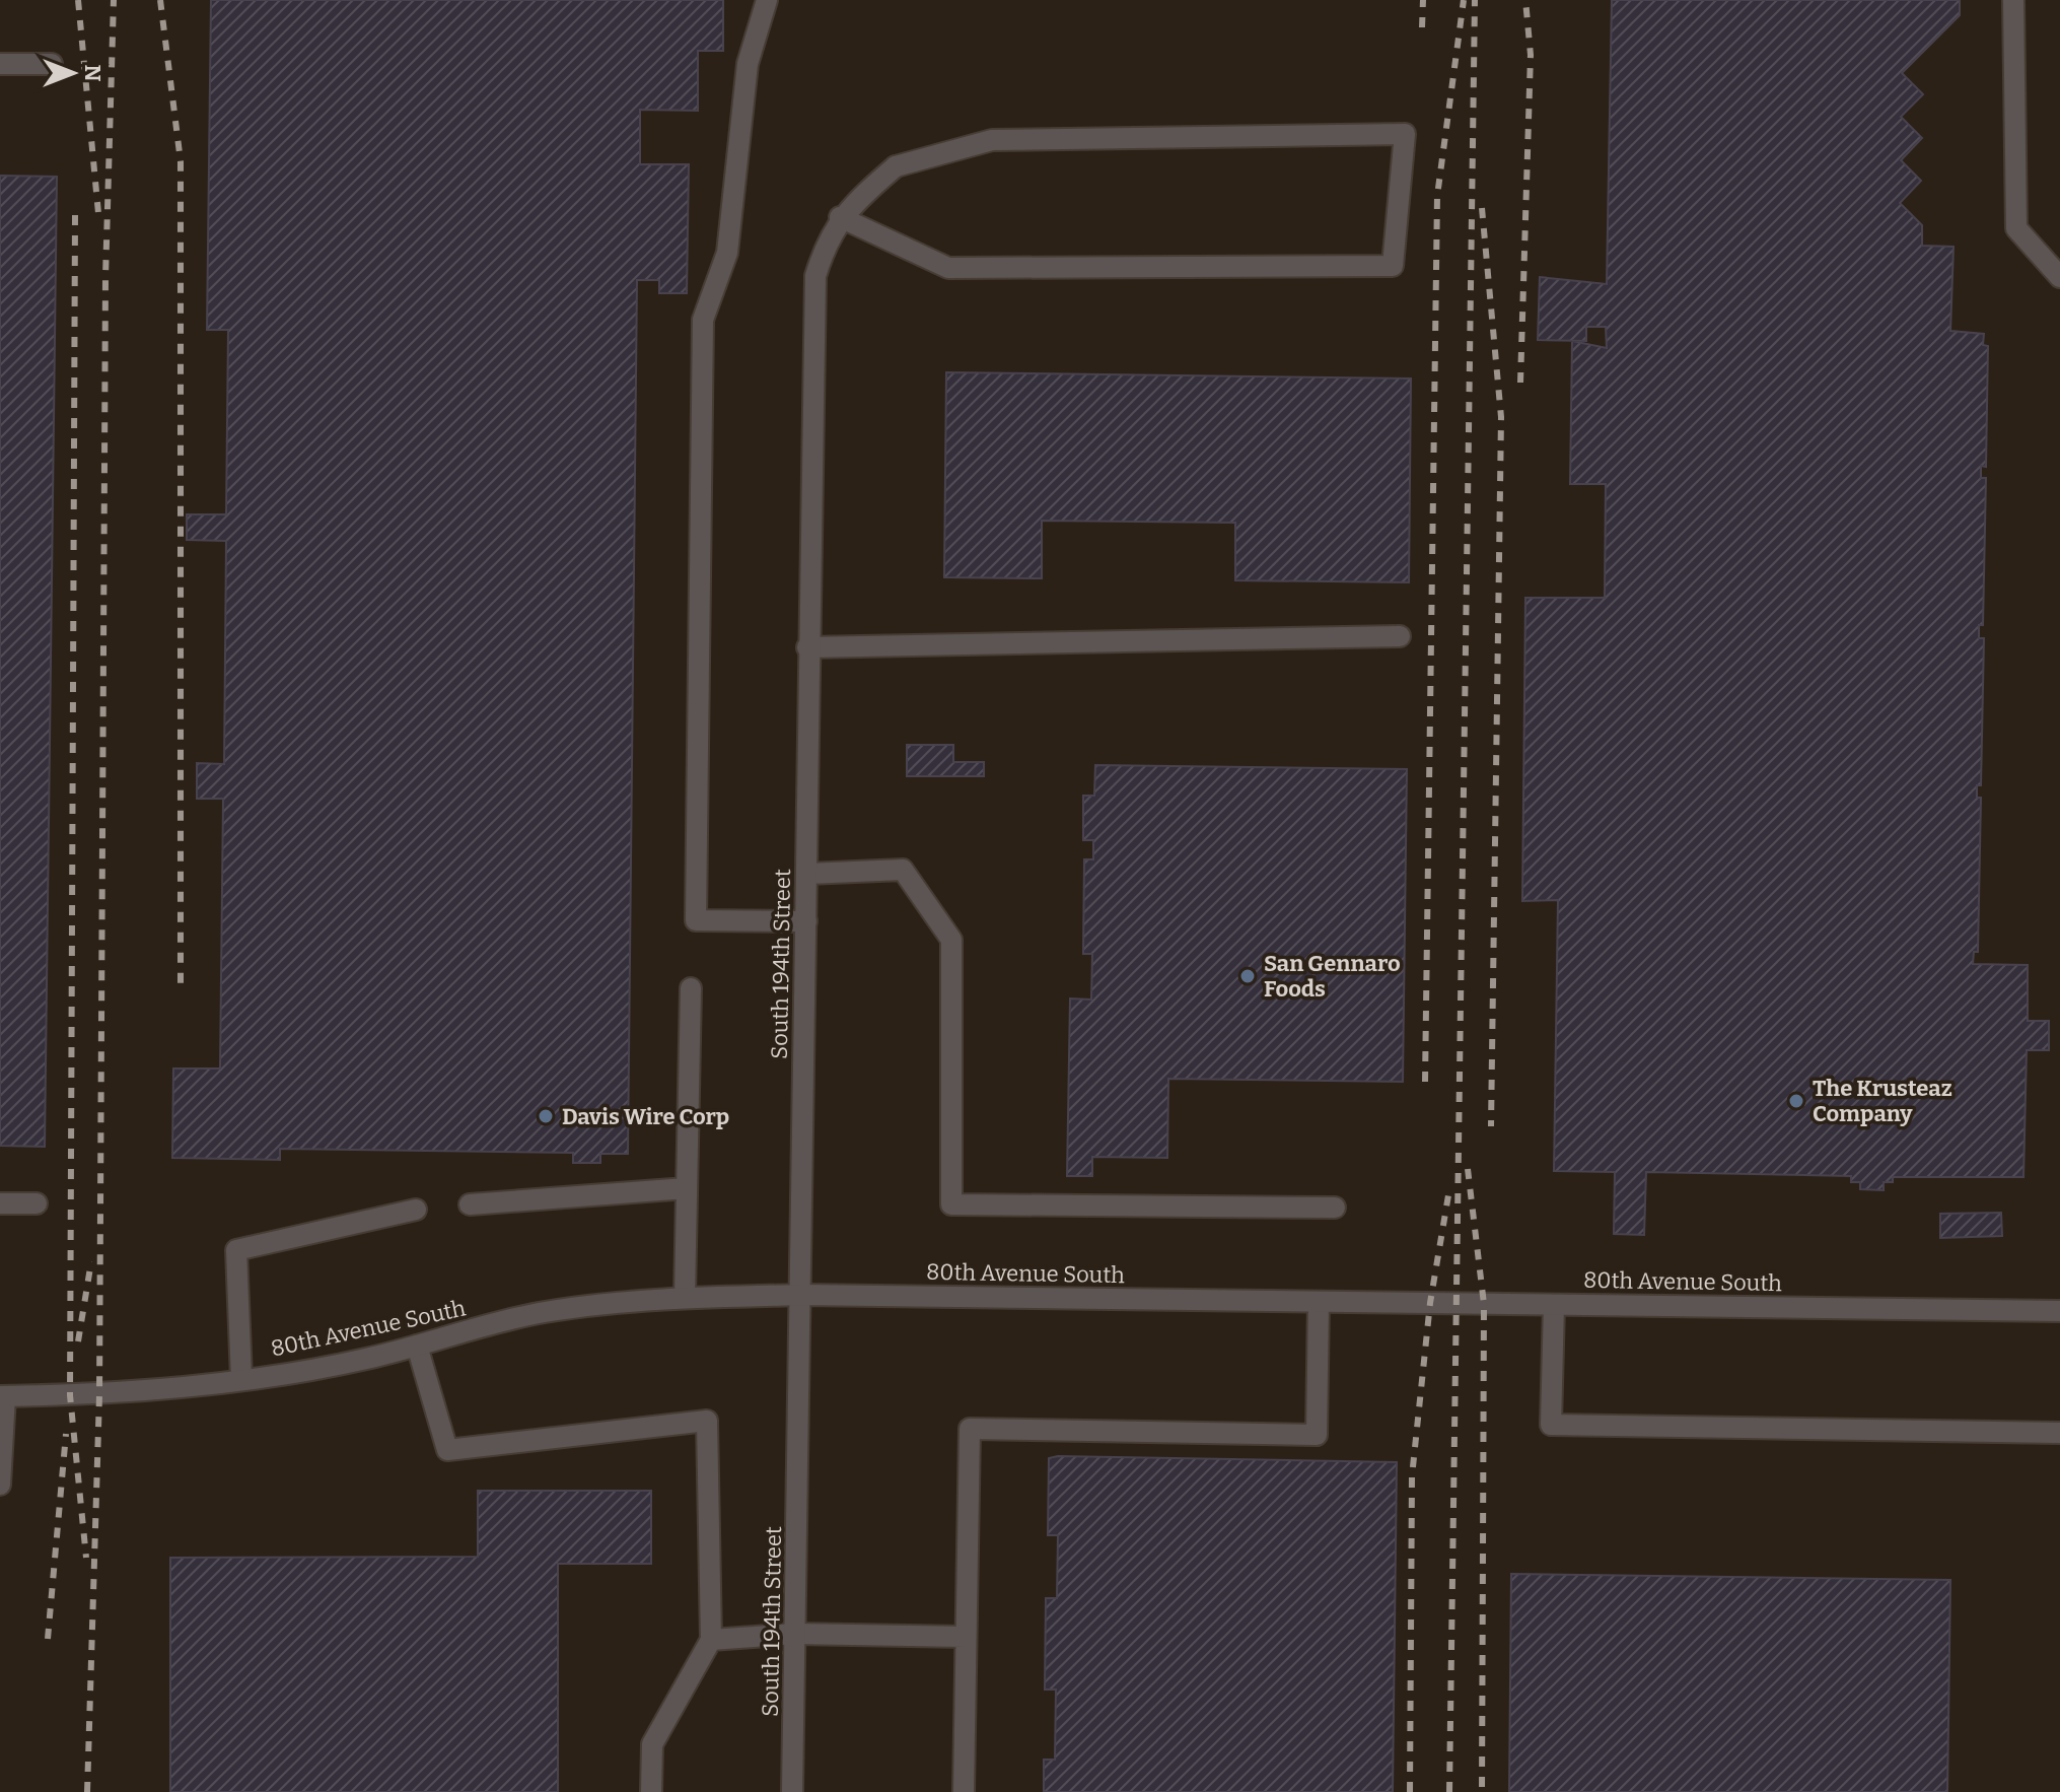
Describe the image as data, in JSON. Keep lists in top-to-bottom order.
{
  "streets": {
    "street": ["South 194th Street", "80th Avenue South"]
  },
  "crossings": [
    ["South 194th Street", "80th Avenue South"]
  ],
  "places": ["San Gennaro Foods", "The Krusteaz Company", "Davis Wire Corp"],
  "north": "right"
}
